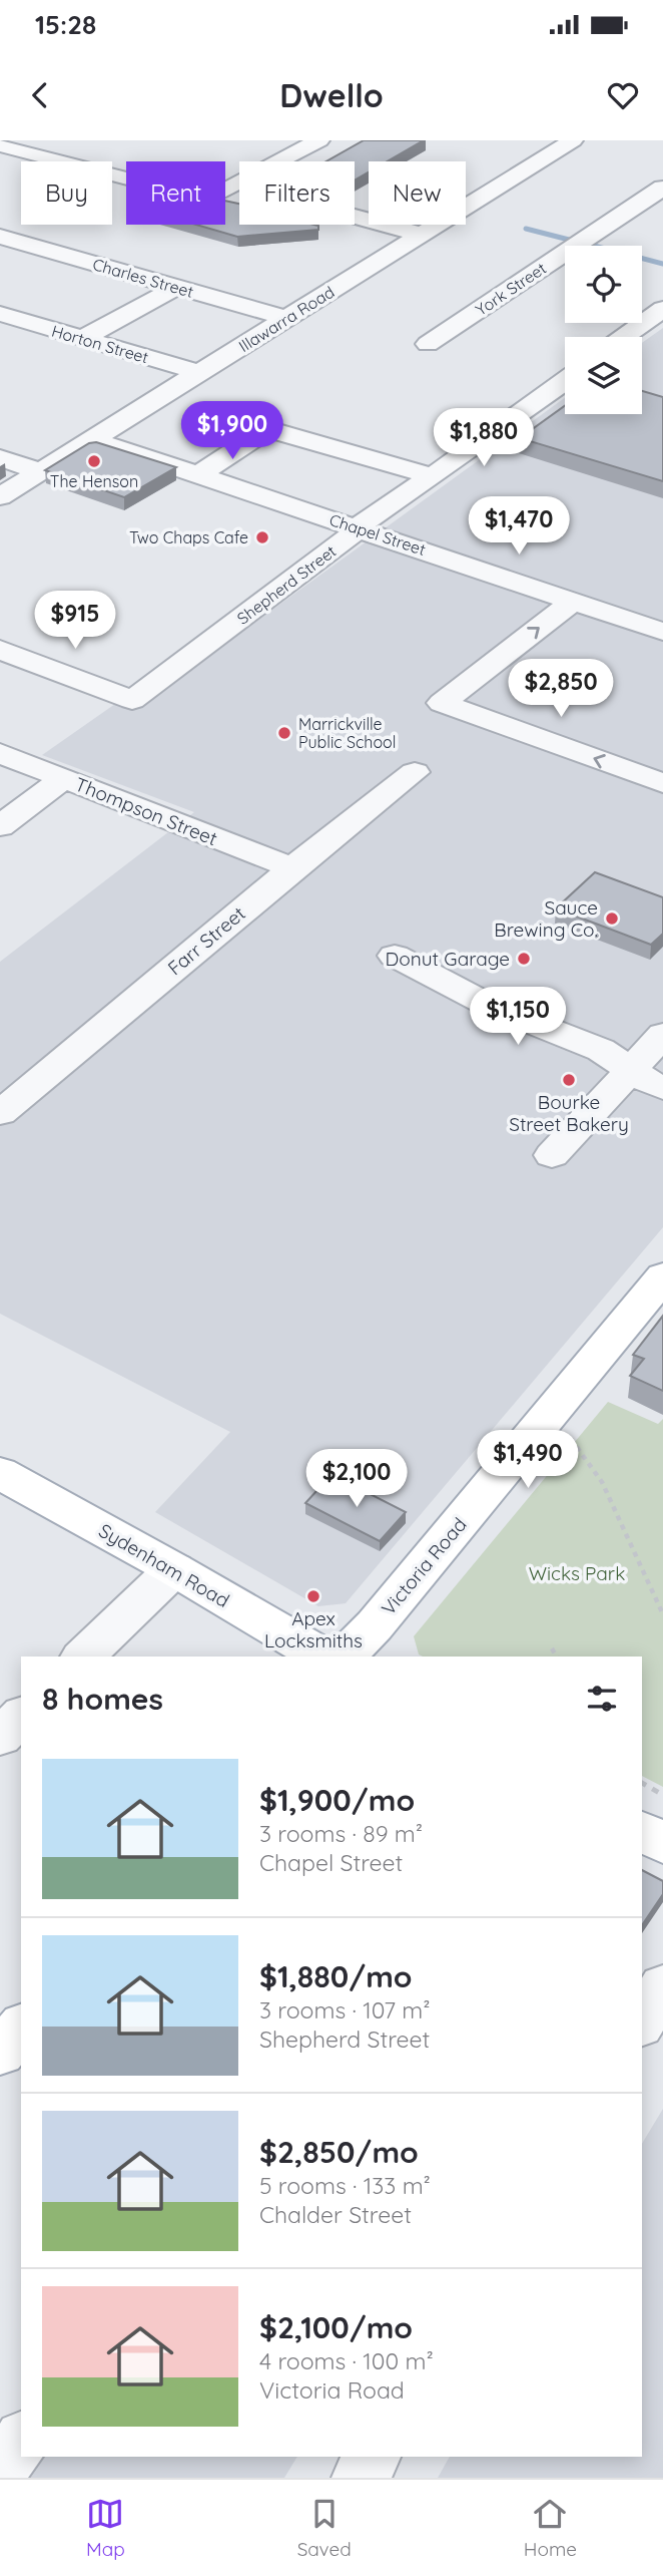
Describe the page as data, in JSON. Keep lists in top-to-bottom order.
{
  "streets": {
    "main road": ["Sydenham Road", "Victoria Road"],
    "street": [
      "Charles Street",
      "York Street",
      "Illawarra Road",
      "Horton Street",
      "Chapel Street",
      "Shepherd Street",
      "Thompson Street",
      "Farr Street"
    ]
  },
  "crossings": [
    ["Charles Street", "Illawarra Road"],
    ["Illawarra Road", "Horton Street"],
    ["Illawarra Road", "Chapel Street"],
    ["Chapel Street", "Shepherd Street"],
    ["Thompson Street", "Farr Street"]
  ],
  "parks": ["Wicks Park"],
  "places": [
    "The Henson",
    "Two Chaps Cafe",
    "Marrickville Public School",
    "Sauce Brewing Co.",
    "Donut Garage",
    "Bourke Street Bakery",
    "Apex Locksmiths"
  ],
  "page": {
    "status": "15:28",
    "header": "Dwello",
    "chip": [
      "Buy",
      "Rent",
      "Filters",
      "New"
    ],
    "price": [
      "$1,900",
      "$1,880",
      "$1,470",
      "$915",
      "$2,850",
      "$1,150",
      "$1,490",
      "$2,100"
    ],
    "heading": "8 homes",
    "list": [
      {
        "name": "$1,900/mo",
        "note": "3 rooms · 89 m² · Chapel Street"
      },
      {
        "name": "$1,880/mo",
        "note": "3 rooms · 107 m² · Shepherd Street"
      },
      {
        "name": "$2,850/mo",
        "note": "5 rooms · 133 m² · Chalder Street"
      },
      {
        "name": "$2,100/mo",
        "note": "4 rooms · 100 m² · Victoria Road"
      }
    ],
    "tabs": ["Map", "Saved", "Home"]
  }
}
